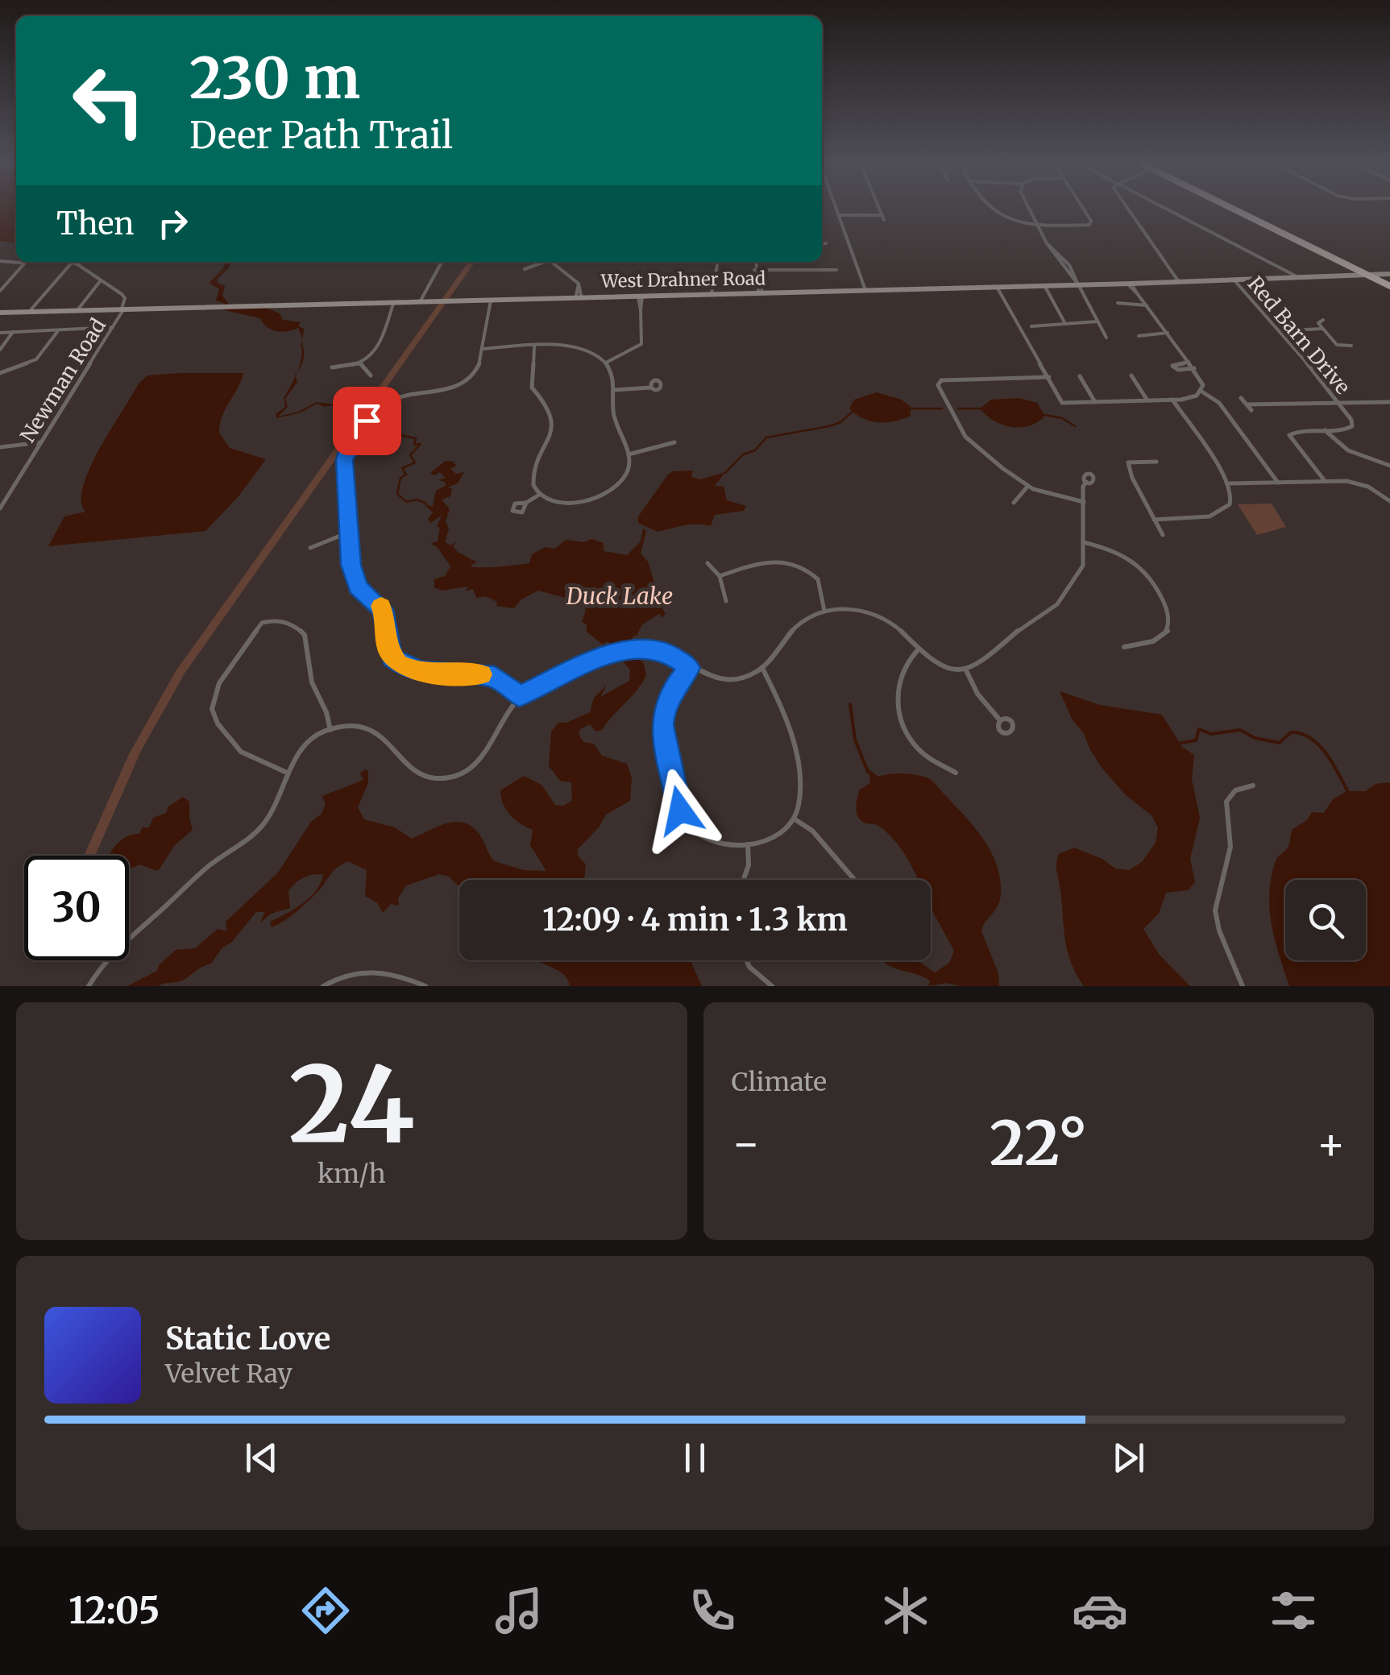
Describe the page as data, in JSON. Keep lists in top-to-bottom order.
{
  "streets": {
    "street": ["West Drahner Road", "Red Barn Drive", "Newman Road"]
  },
  "crossings": [
    ["West Drahner Road", "Red Barn Drive"],
    ["West Drahner Road", "Newman Road"]
  ],
  "water": ["Duck Lake"],
  "page": {
    "turn": ["230 m", "Deer Path Trail"],
    "then": "Then",
    "limit": "30",
    "trip": "12:09 · 4 min · 1.3 km",
    "tile": [
      ["24", "km/h"],
      "Climate"
    ],
    "heat": ["−", "22°", "+"],
    "song": ["Static Love", "Velvet Ray"],
    "tabs": "12:05"
  }
}
